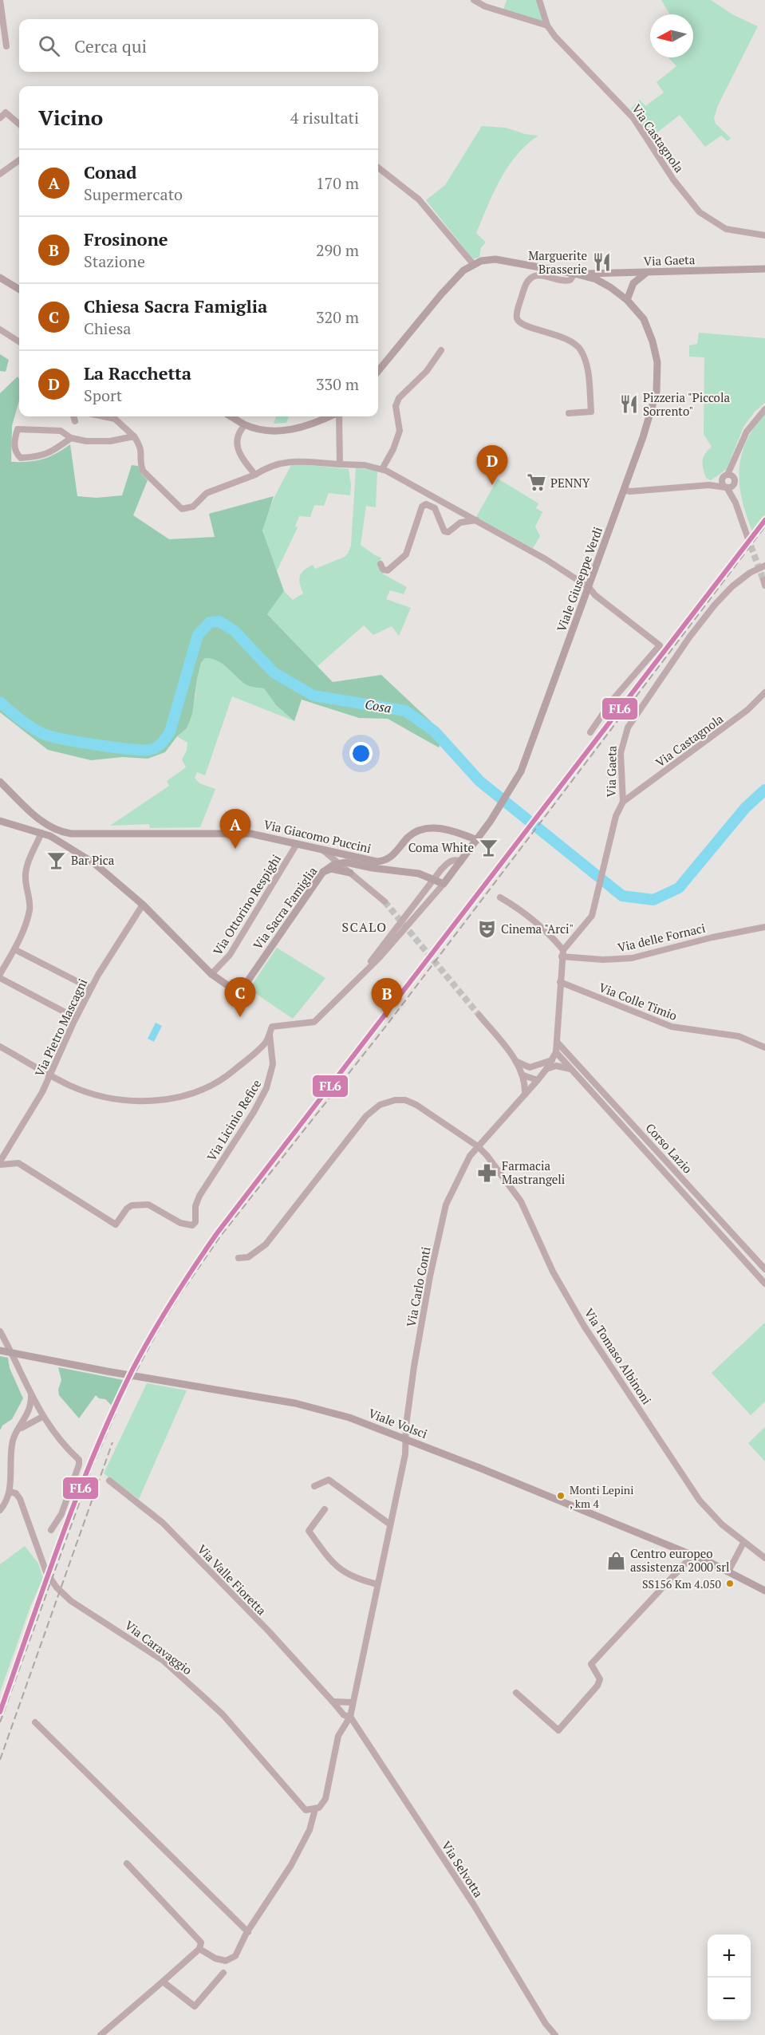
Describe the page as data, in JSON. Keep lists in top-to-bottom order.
{
  "streets": {
    "main road": [
      "Via Gaeta",
      "Viale Giuseppe Verdi",
      "Via Giacomo Puccini",
      "Via Sacra Famiglia",
      "Viale Volsci"
    ],
    "street": [
      "Via Castagnola",
      "Via Ottorino Respighi",
      "Via delle Fornaci",
      "Via Colle Timio",
      "Via Pietro Mascagni",
      "Via Licinio Refice",
      "Corso Lazio",
      "Via Carlo Conti",
      "Via Tomaso Albinoni",
      "Via Valle Fioretta",
      "Via Caravaggio",
      "Via Selvotta"
    ]
  },
  "crossings": [
    ["Via Castagnola", "Via Gaeta"],
    ["Via Gaeta", "Viale Giuseppe Verdi"],
    ["Via Gaeta", "Via delle Fornaci"],
    ["Viale Giuseppe Verdi", "Via Giacomo Puccini"],
    ["Via Giacomo Puccini", "Via Ottorino Respighi"],
    ["Via Ottorino Respighi", "Via Sacra Famiglia"],
    ["Via Pietro Mascagni", "Via Licinio Refice"],
    ["Corso Lazio", "Via Carlo Conti"],
    ["Via Carlo Conti", "Via Tomaso Albinoni"],
    ["Via Carlo Conti", "Viale Volsci"],
    ["Via Valle Fioretta", "Via Selvotta"]
  ],
  "districts": ["SCALO"],
  "water": ["Cosa"],
  "places": {
    "restaurant": ["Marguerite Brasserie", "Pizzeria \"Piccola Sorrento\""],
    "supermarket": ["PENNY"],
    "bar": ["Coma White", "Bar Pica"],
    "theatre": ["Cinema \"Arci\""],
    "pharmacy": ["Farmacia Mastrangeli"],
    "other": ["Monti Lepini , km 4", "SS156 Km 4.050"],
    "shop": ["Centro europeo assistenza 2000 srl"]
  },
  "lines": ["transit line FL6"],
  "north": "left",
  "page": {
    "search": "Cerca qui",
    "heading": ["Vicino", "4 risultati"],
    "list": [
      {
        "mark": "A",
        "name": "Conad",
        "note": "Supermercato",
        "value": "170 m"
      },
      {
        "mark": "B",
        "name": "Frosinone",
        "note": "Stazione",
        "value": "290 m"
      },
      {
        "mark": "C",
        "name": "Chiesa Sacra Famiglia",
        "note": "Chiesa",
        "value": "320 m"
      },
      {
        "mark": "D",
        "name": "La Racchetta",
        "note": "Sport",
        "value": "330 m"
      }
    ],
    "pins": [
      "D",
      "A",
      "C",
      "B"
    ],
    "map_buttons": ["+", "−"]
  }
}
